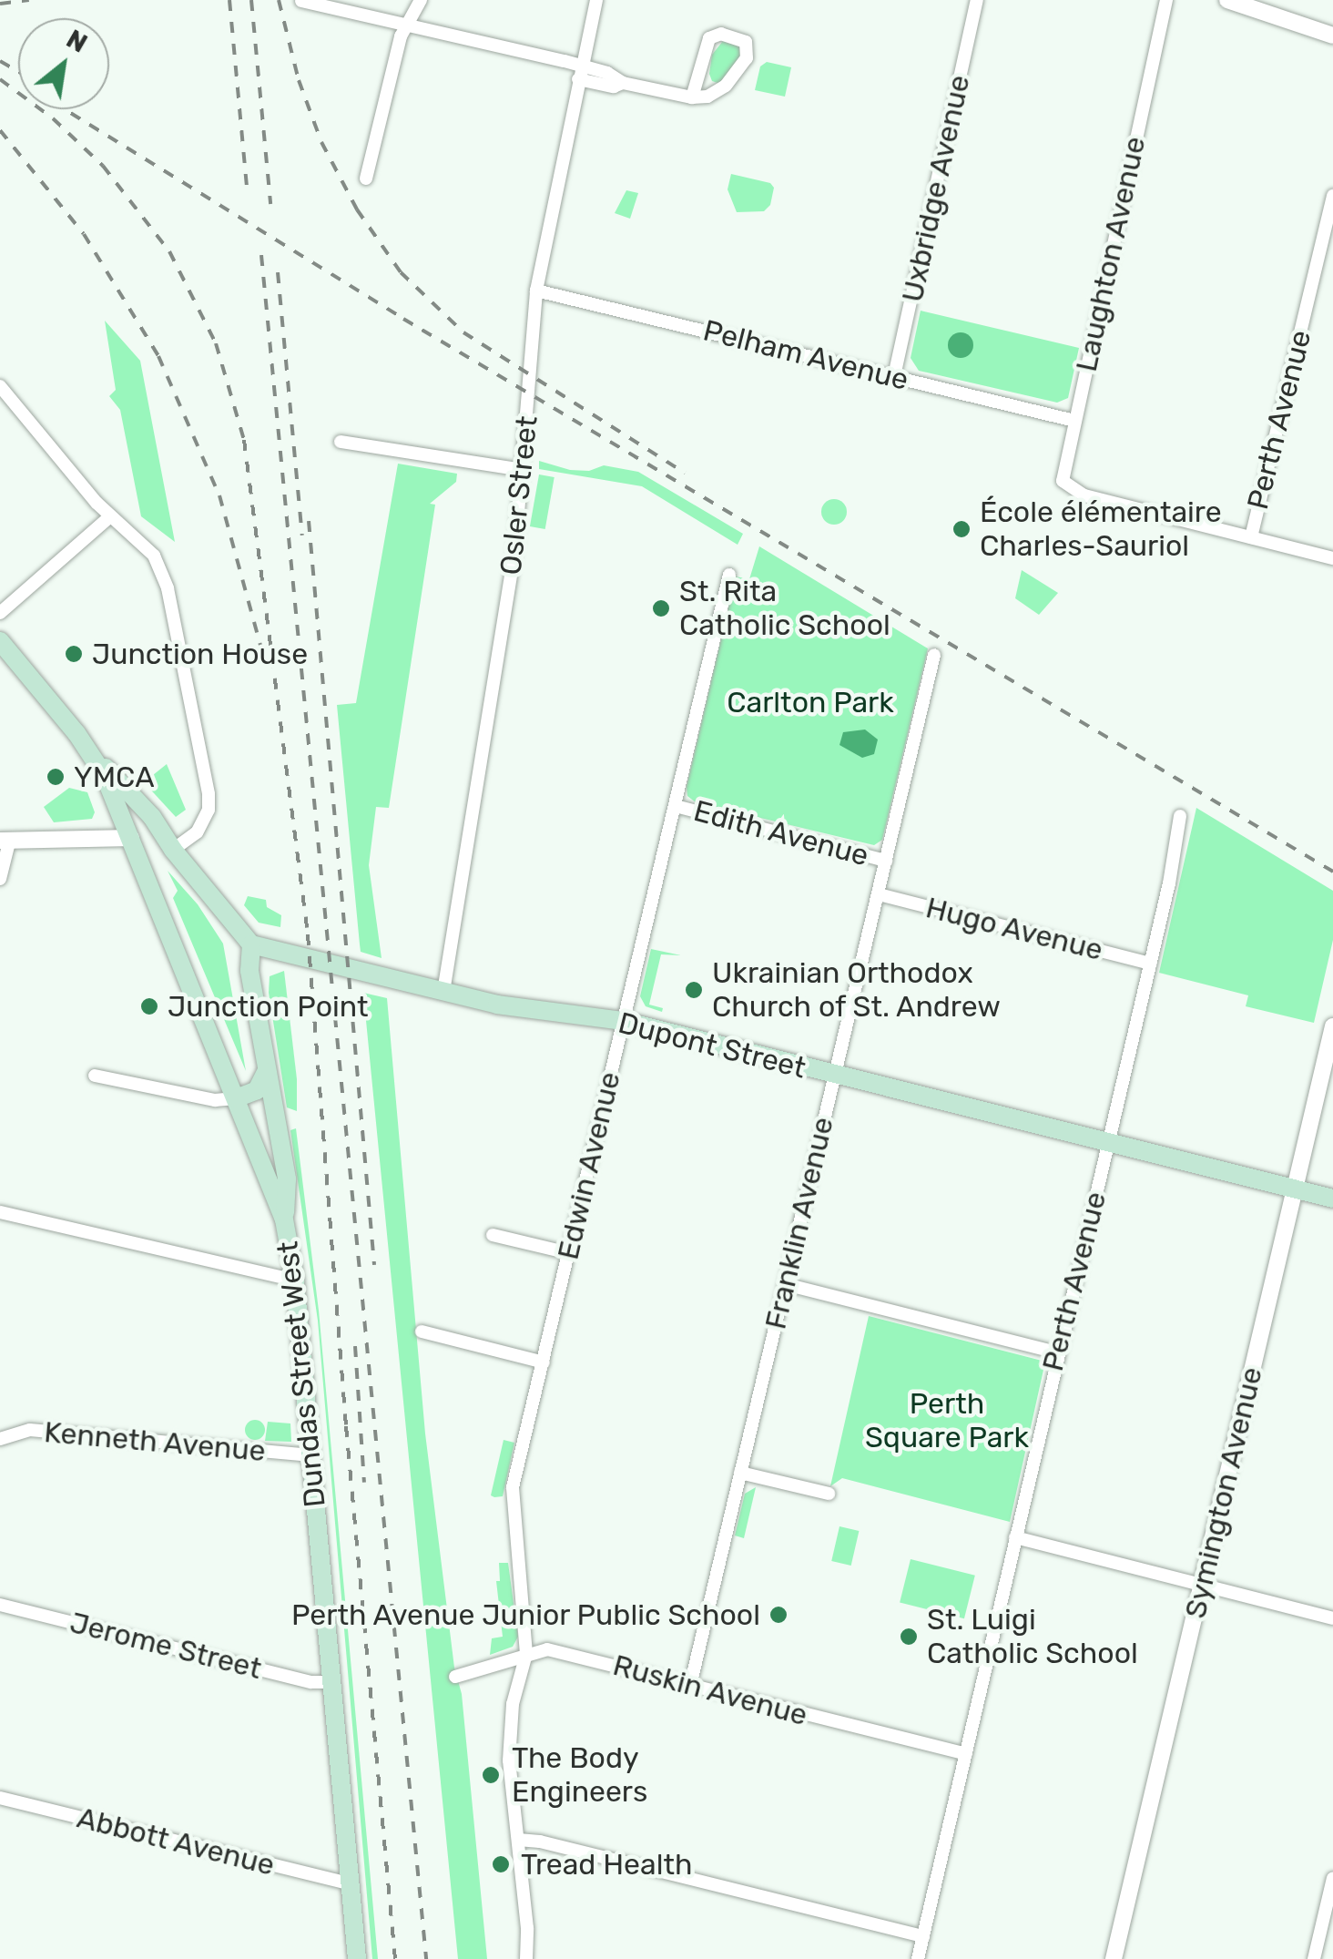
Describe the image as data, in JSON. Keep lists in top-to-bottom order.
{
  "streets": {
    "main road": ["Dupont Street", "Dundas Street West"],
    "street": [
      "Uxbridge Avenue",
      "Laughton Avenue",
      "Pelham Avenue",
      "Perth Avenue",
      "Osler Street",
      "Edith Avenue",
      "Hugo Avenue",
      "Edwin Avenue",
      "Franklin Avenue",
      "Kenneth Avenue",
      "Symington Avenue",
      "Jerome Street",
      "Ruskin Avenue",
      "Abbott Avenue"
    ]
  },
  "crossings": [
    ["Uxbridge Avenue", "Pelham Avenue"],
    ["Laughton Avenue", "Pelham Avenue"],
    ["Laughton Avenue", "Perth Avenue"],
    ["Pelham Avenue", "Osler Street"],
    ["Perth Avenue", "Hugo Avenue"],
    ["Perth Avenue", "Dupont Street"],
    ["Perth Avenue", "Ruskin Avenue"],
    ["Osler Street", "Dupont Street"],
    ["Edith Avenue", "Edwin Avenue"],
    ["Edith Avenue", "Franklin Avenue"],
    ["Hugo Avenue", "Franklin Avenue"],
    ["Dupont Street", "Edwin Avenue"],
    ["Dupont Street", "Franklin Avenue"],
    ["Dupont Street", "Symington Avenue"],
    ["Edwin Avenue", "Ruskin Avenue"],
    ["Franklin Avenue", "Ruskin Avenue"],
    ["Dundas Street West", "Kenneth Avenue"],
    ["Dundas Street West", "Jerome Street"],
    ["Dundas Street West", "Abbott Avenue"]
  ],
  "parks": ["Carlton Park", "Perth Square Park"],
  "places": [
    "École élémentaire Charles-Sauriol",
    "St. Rita Catholic School",
    "Junction House",
    "YMCA",
    "Ukrainian Orthodox Church of St. Andrew",
    "Junction Point",
    "Perth Avenue Junior Public School",
    "St. Luigi Catholic School",
    "The Body Engineers",
    "Tread Health"
  ],
  "north": "top right"
}
